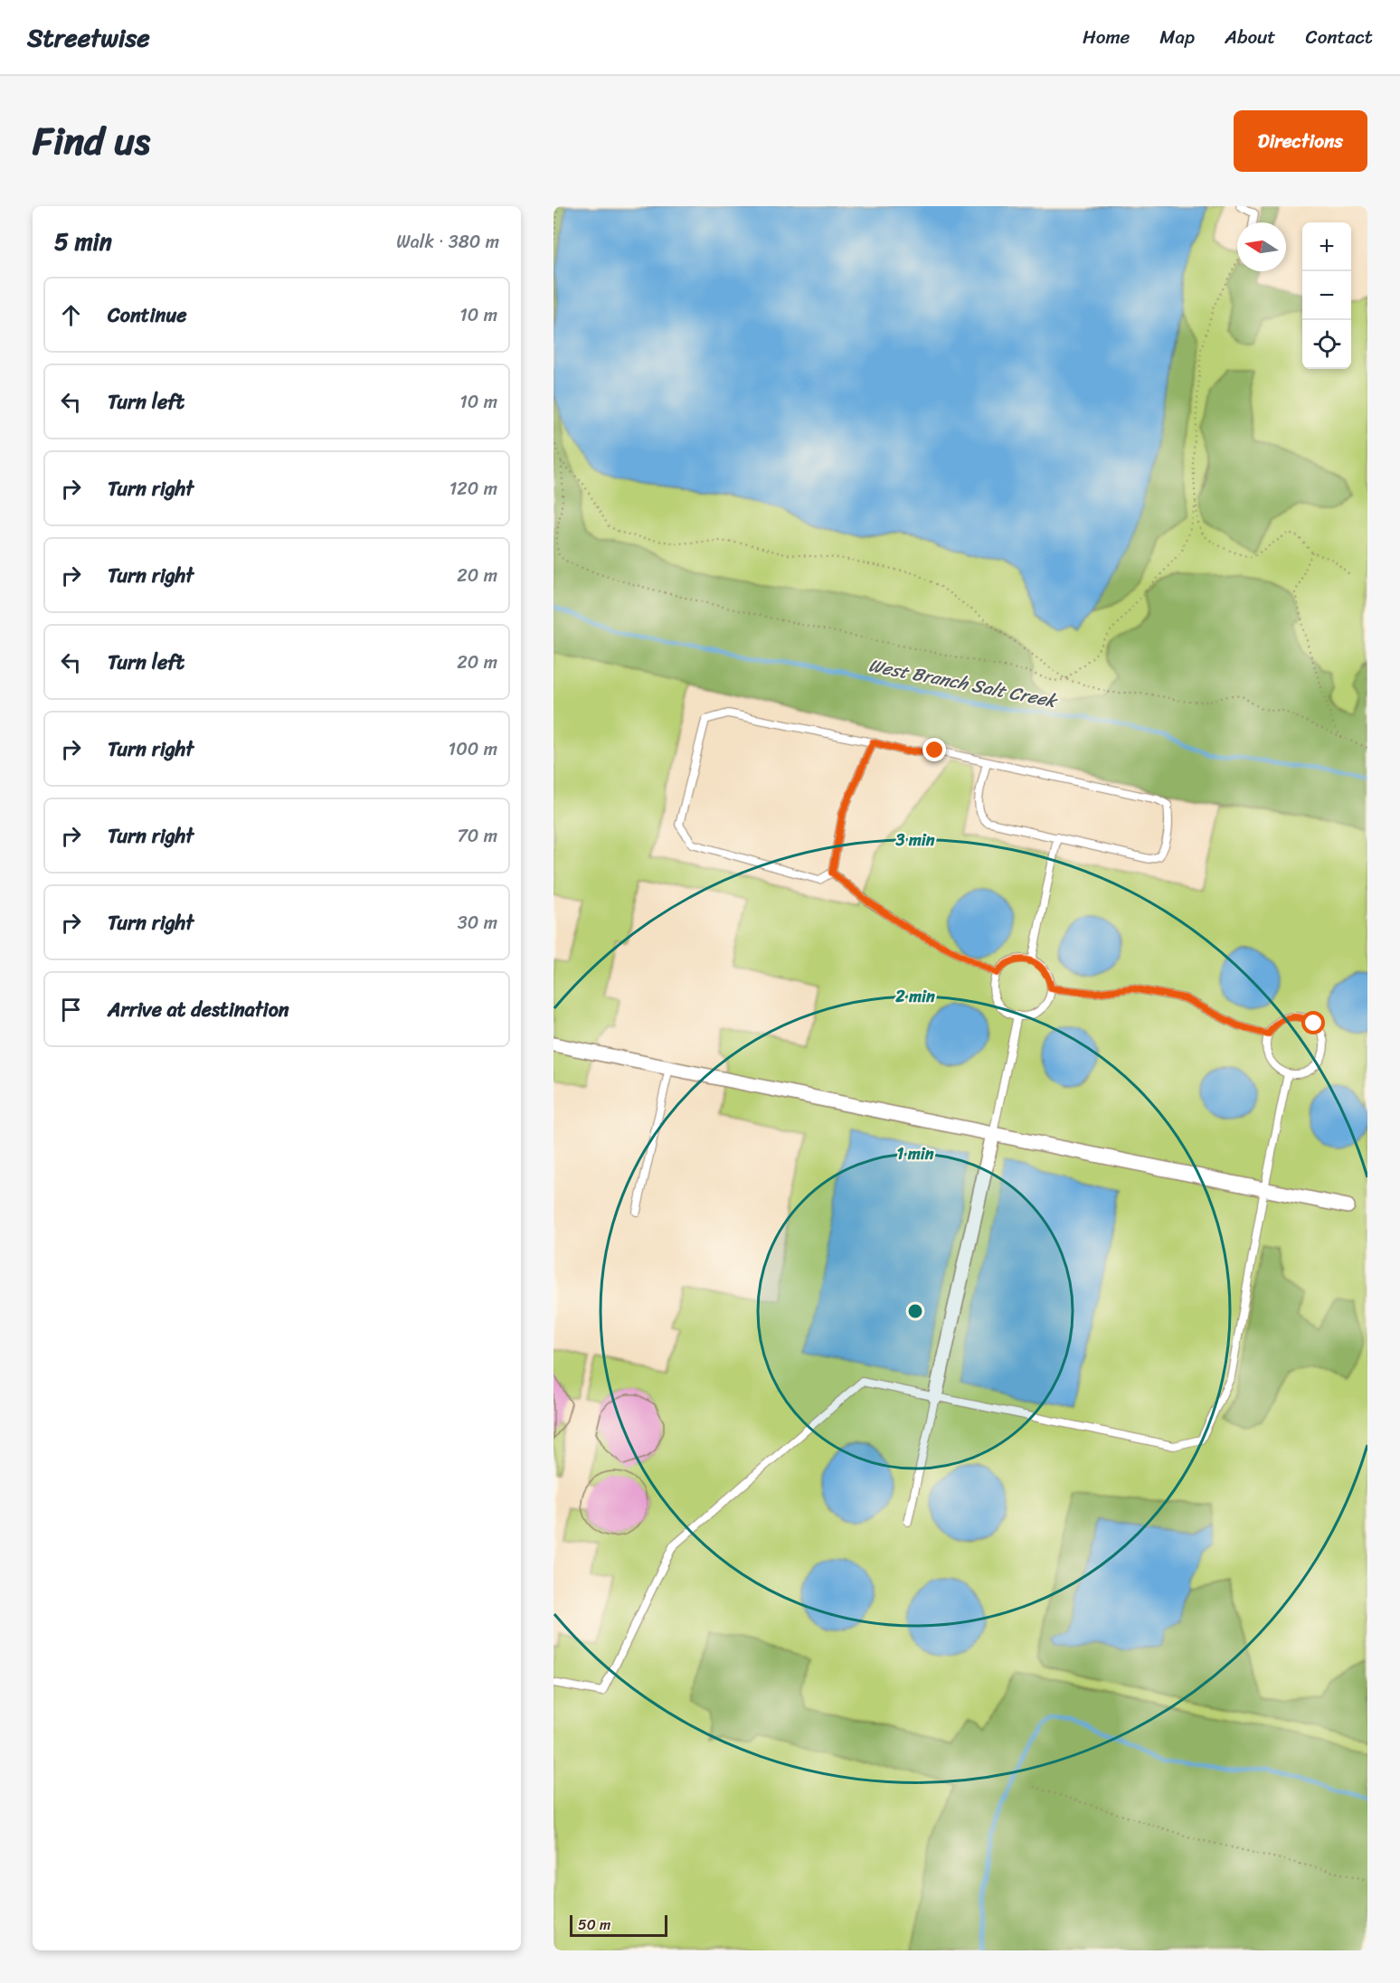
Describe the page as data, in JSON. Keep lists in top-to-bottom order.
{
  "water": ["West Branch Salt Creek"],
  "scale_bar": "50 m",
  "north": "left",
  "page": {
    "header": "Streetwise",
    "nav": [
      "Home",
      "Map",
      "About",
      "Contact"
    ],
    "title": "Find us",
    "buttons": "Directions",
    "heading": ["5 min", "Walk · 380 m"],
    "map_buttons": ["+", "−"],
    "list": [
      ["Continue", "10 m"],
      ["Turn left", "10 m"],
      ["Turn right", "120 m"],
      ["Turn right", "20 m"],
      ["Turn left", "20 m"],
      ["Turn right", "100 m"],
      ["Turn right", "70 m"],
      ["Turn right", "30 m"],
      "Arrive at destination"
    ],
    "scale": "50 m"
  },
  "rings": ["3 min", "2 min", "1 min"]
}
